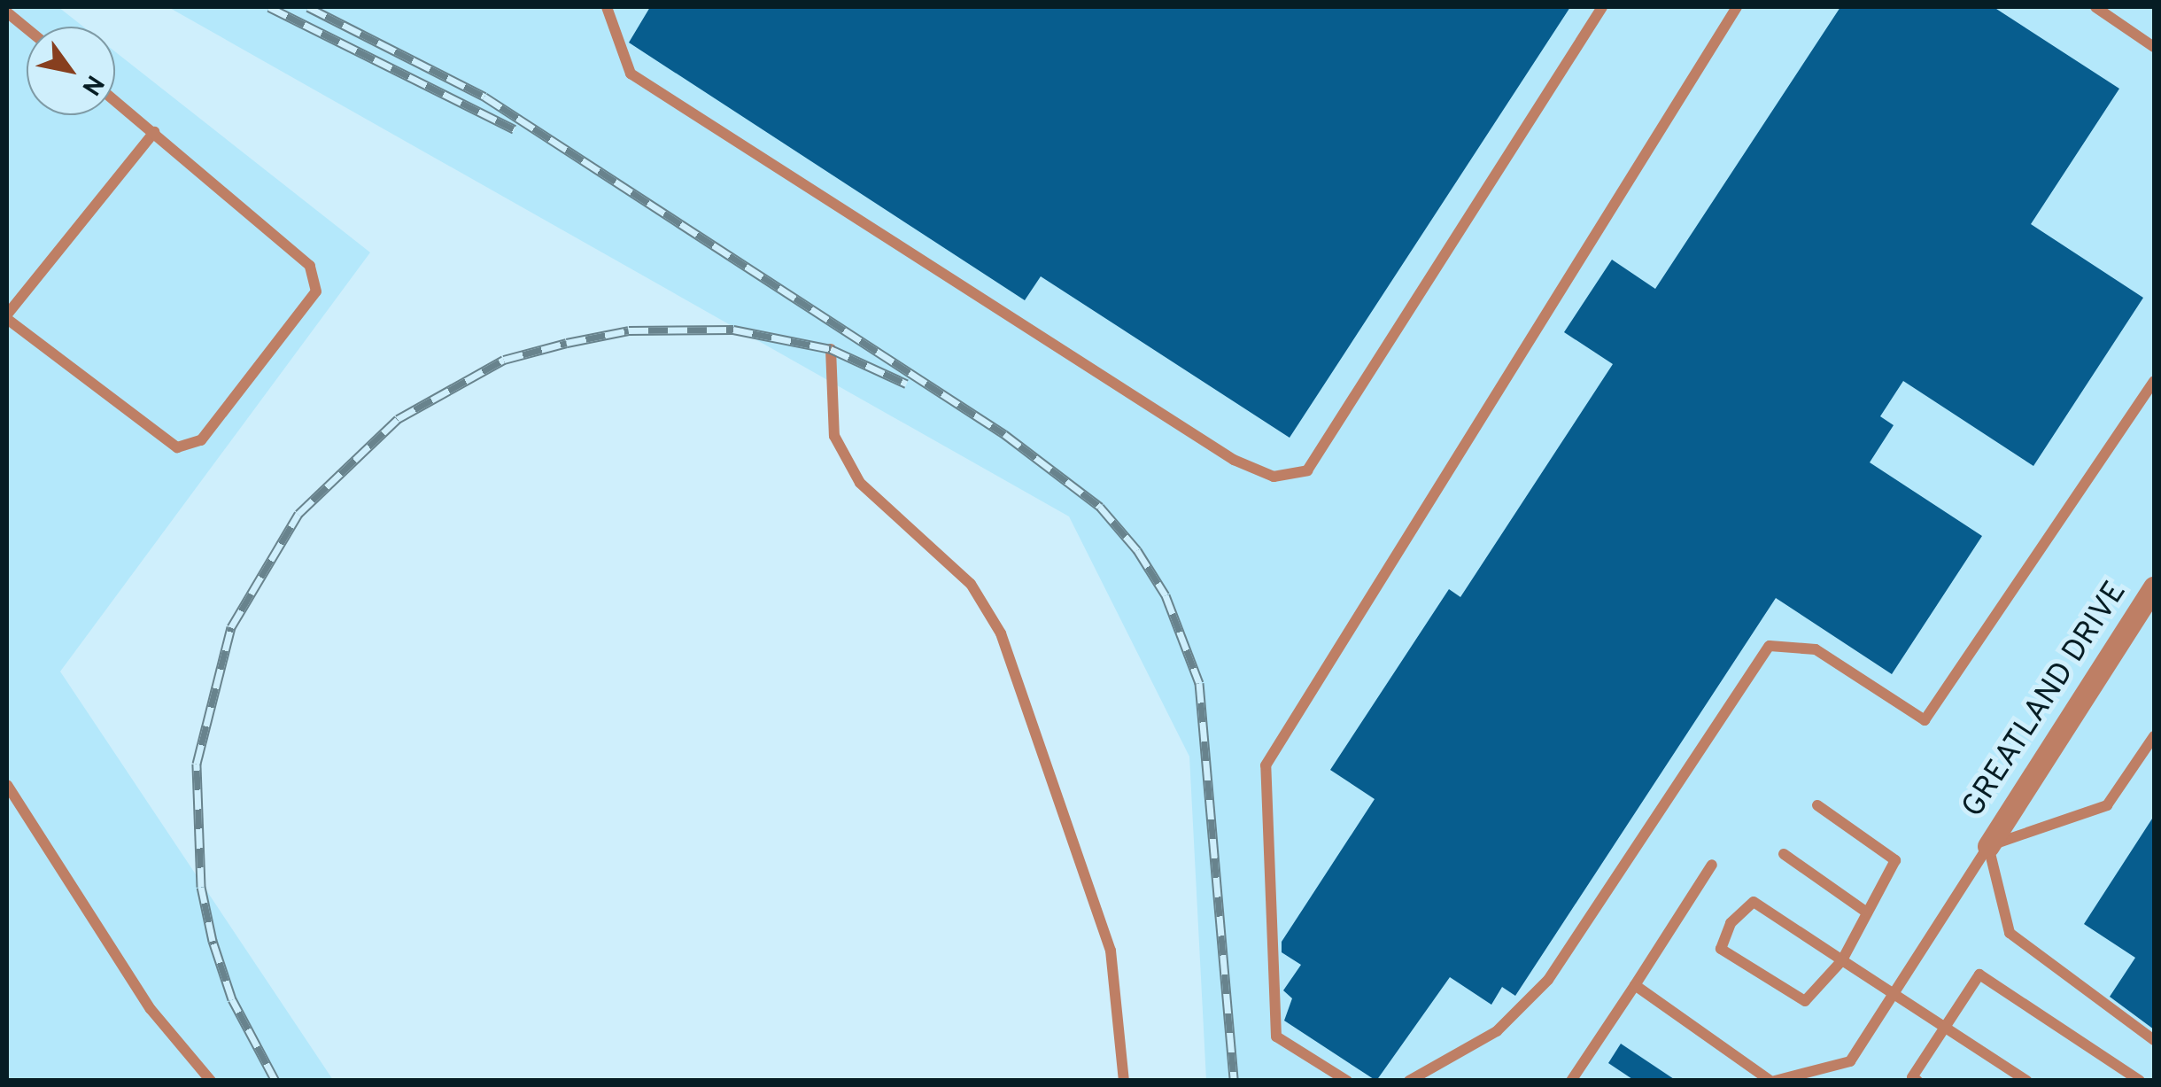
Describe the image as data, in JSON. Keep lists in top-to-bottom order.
{
  "streets": {
    "street": ["GREATLAND DRIVE"]
  },
  "north": "bottom right"
}
